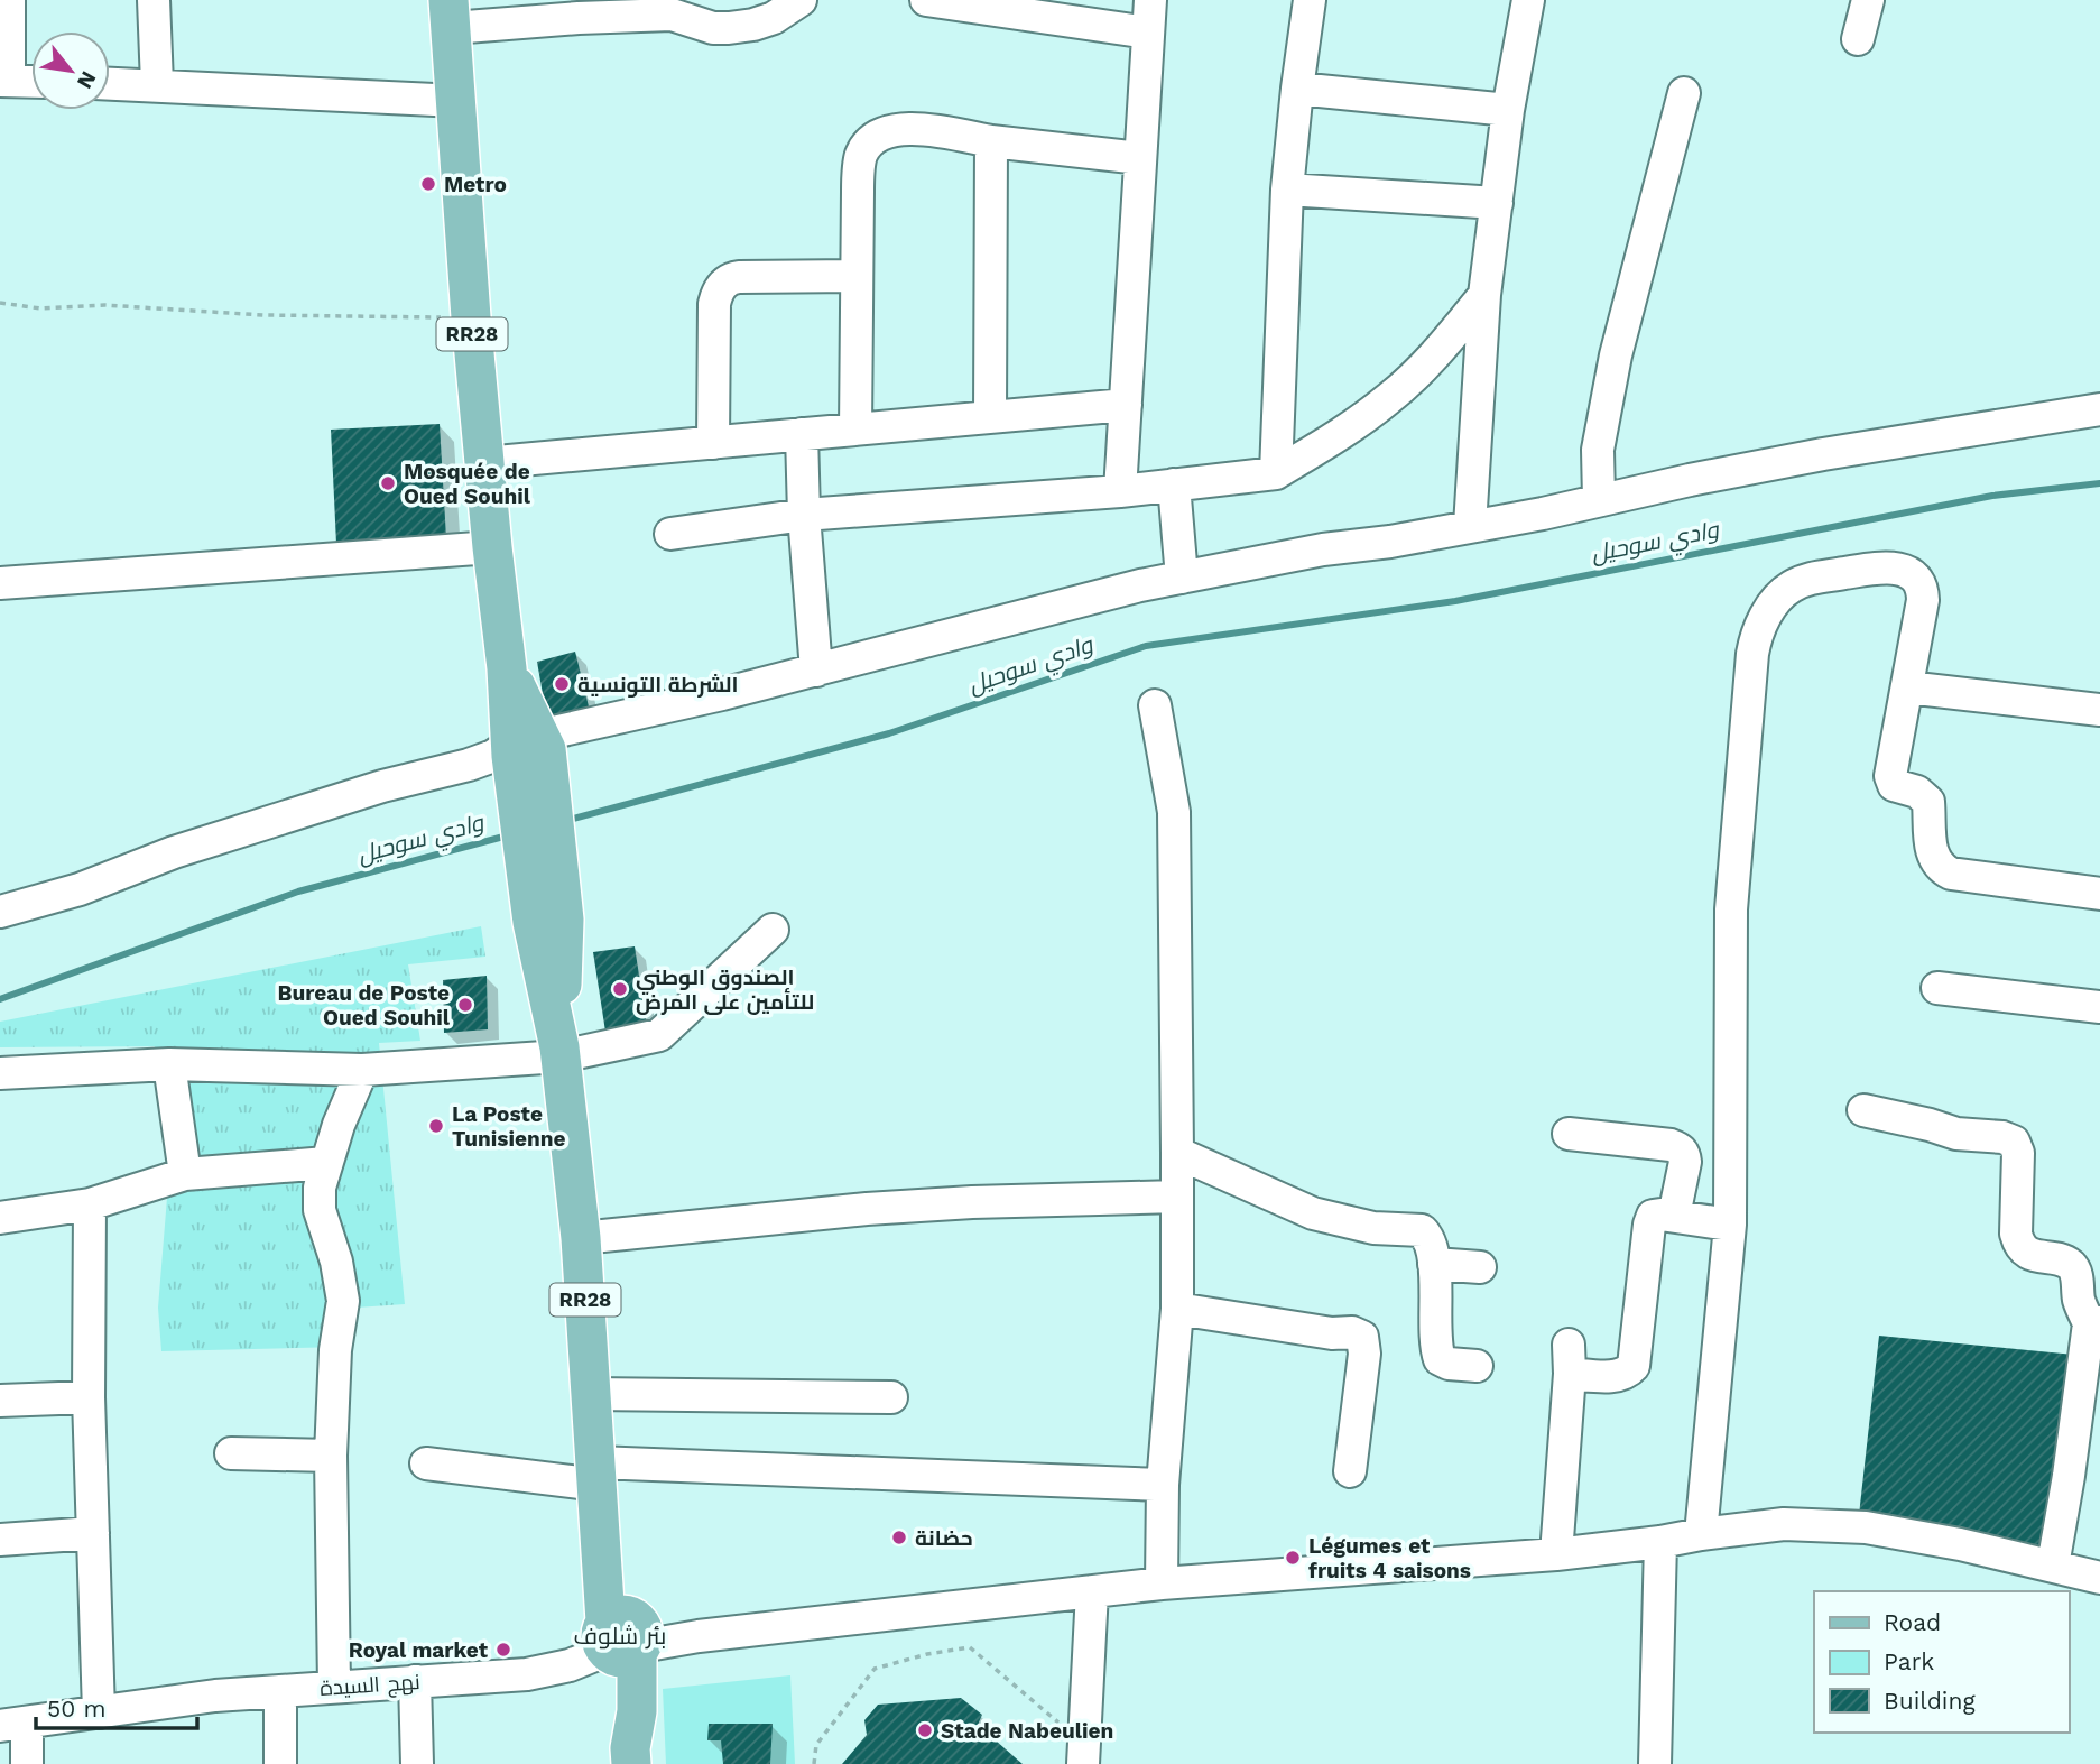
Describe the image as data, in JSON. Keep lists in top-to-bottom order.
{
  "streets": {
    "main road": ["RR28"],
    "street": ["نهج السيدة"]
  },
  "crossings": [
    ["RR28", "نهج السيدة"]
  ],
  "districts": ["بئر شلوف"],
  "water": ["وادي سوحيل"],
  "places": [
    "Metro",
    "Mosquée de Oued Souhil",
    "الشرطة التونسية",
    "الصندوق الوطني للتأمين على المرض",
    "Bureau de Poste Oued Souhil",
    "La Poste Tunisienne",
    "حضانة",
    "Légumes et fruits 4 saisons",
    "Royal market",
    "Stade Nabeulien"
  ],
  "legend": ["Road", "Park", "Building"],
  "scale_bar": "50 m",
  "north": "bottom right"
}
